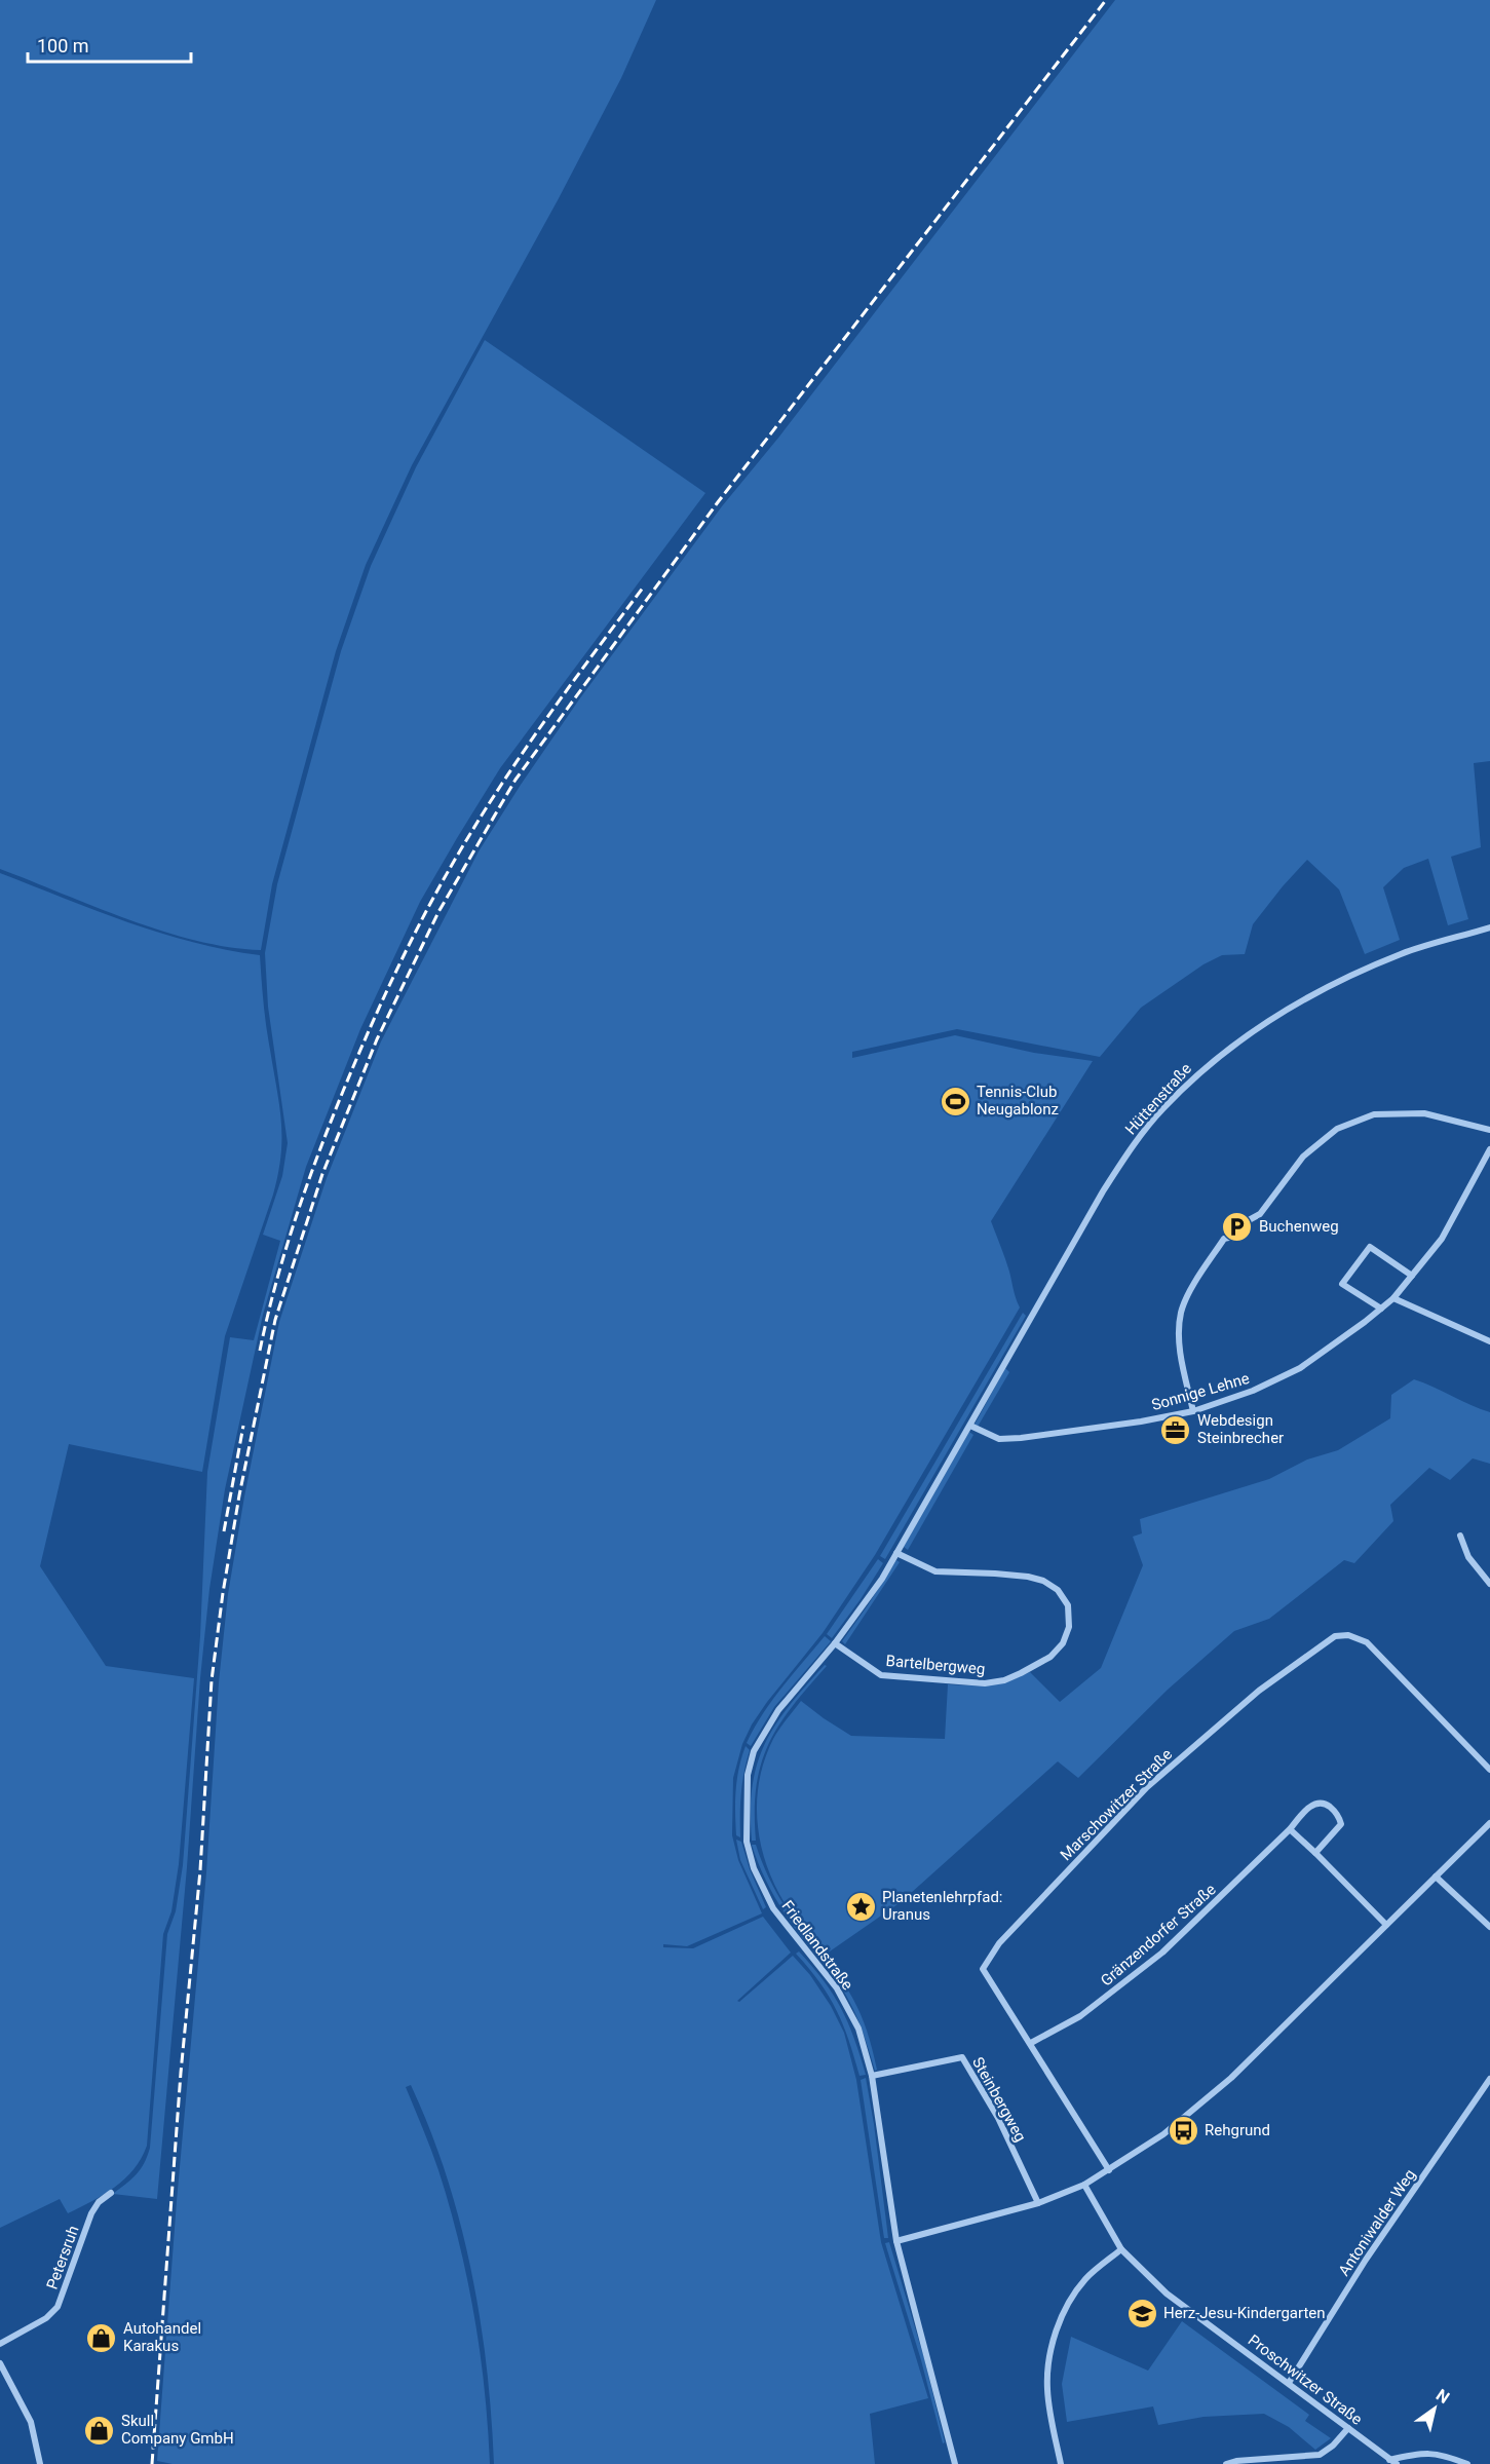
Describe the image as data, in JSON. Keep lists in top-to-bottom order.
{
  "streets": {
    "street": [
      "Hüttenstraße",
      "Sonnige Lehne",
      "Bartelbergweg",
      "Marschowitzer Straße",
      "Gränzendorfer Straße",
      "Friedlandstraße",
      "Steinbergweg",
      "Antoniwalder Weg",
      "Petersruh",
      "Proschwitzer Straße"
    ]
  },
  "crossings": [
    ["Hüttenstraße", "Sonnige Lehne"],
    ["Hüttenstraße", "Friedlandstraße"],
    ["Sonnige Lehne", "Friedlandstraße"],
    ["Bartelbergweg", "Friedlandstraße"],
    ["Marschowitzer Straße", "Gränzendorfer Straße"],
    ["Friedlandstraße", "Steinbergweg"],
    ["Antoniwalder Weg", "Proschwitzer Straße"]
  ],
  "places": {
    "sports": ["Tennis-Club Neugablonz"],
    "parking": ["Buchenweg"],
    "office": ["Webdesign Steinbrecher"],
    "place": ["Planetenlehrpfad: Uranus"],
    "bus stop": ["Rehgrund"],
    "school or university": ["Herz-Jesu-Kindergarten"],
    "shop": ["Autohandel Karakus", "Skull Company GmbH"]
  },
  "scale_bar": "100 m",
  "north": "top right"
}
